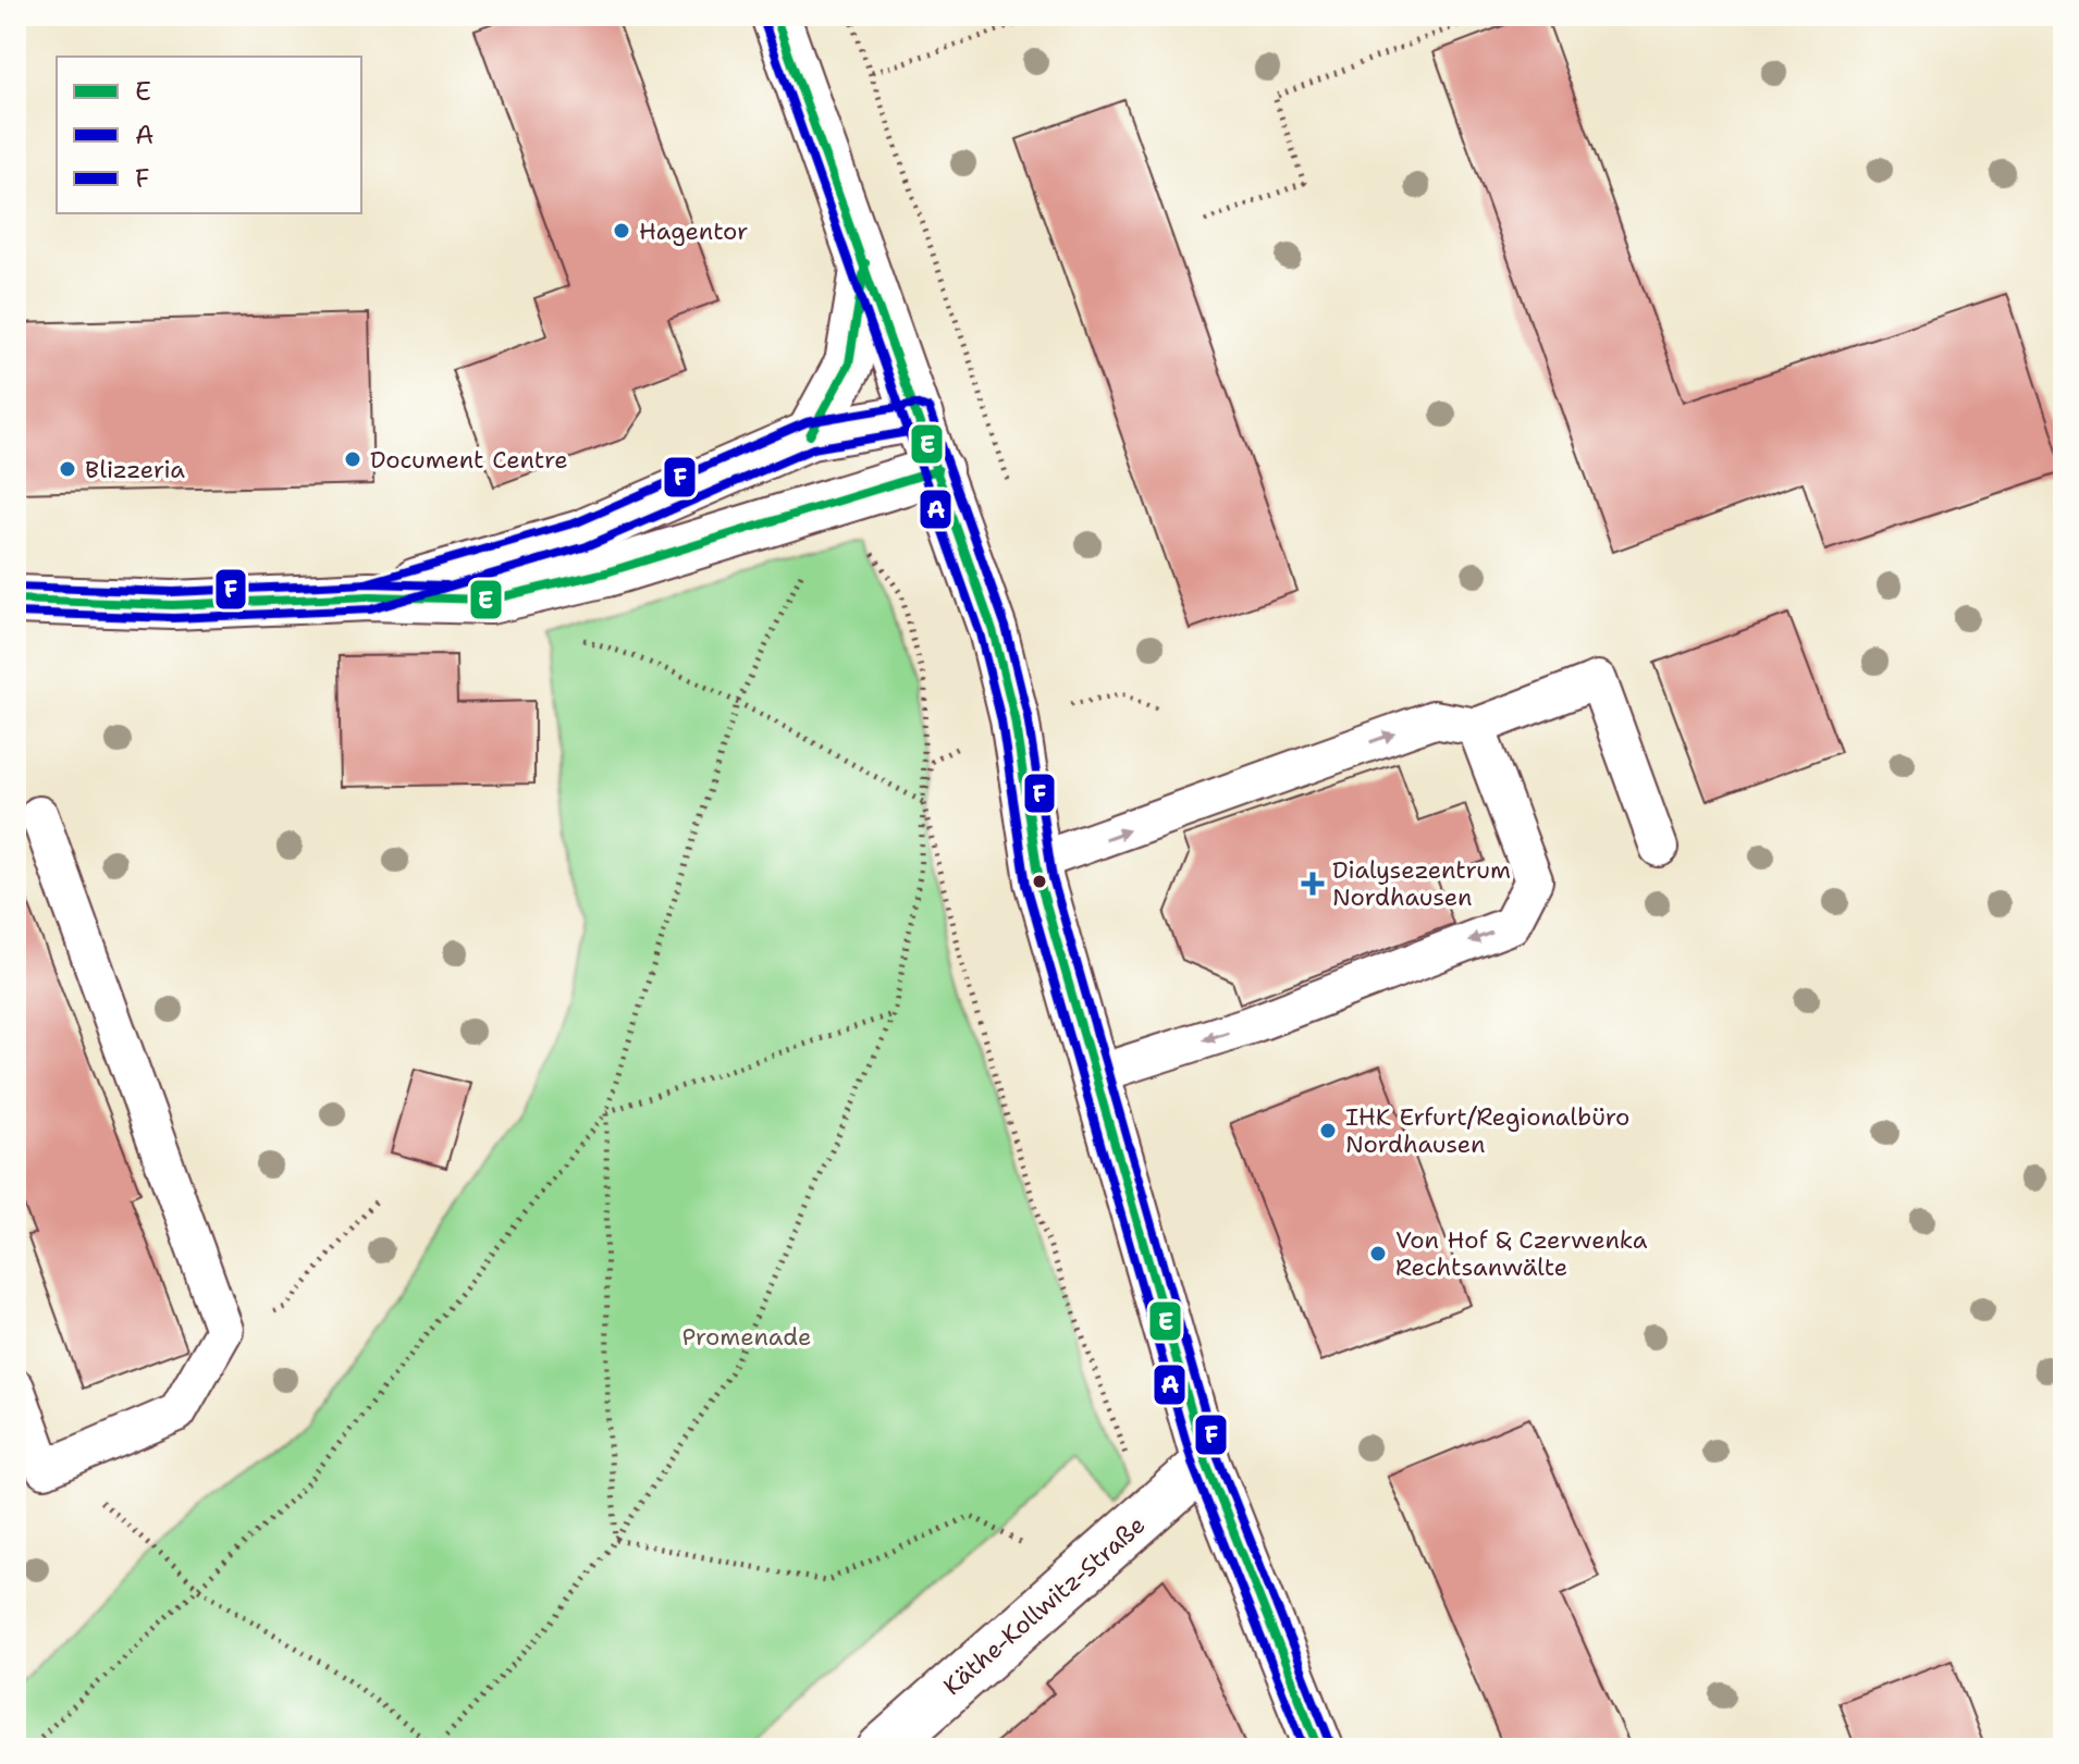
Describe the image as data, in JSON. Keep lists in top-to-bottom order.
{
  "streets": {
    "street": ["Käthe-Kollwitz-Straße"]
  },
  "parks": ["Promenade"],
  "places": {
    "other": [
      "Hagentor",
      "Document Centre",
      "Blizzeria",
      "IHK Erfurt/Regionalbüro Nordhausen",
      "Von Hof & Czerwenka Rechtsanwälte"
    ],
    "health": ["Dialysezentrum Nordhausen"]
  },
  "lines": ["transit line E", "transit line A", "transit line F"],
  "legend": ["E", "A", "F"]
}
